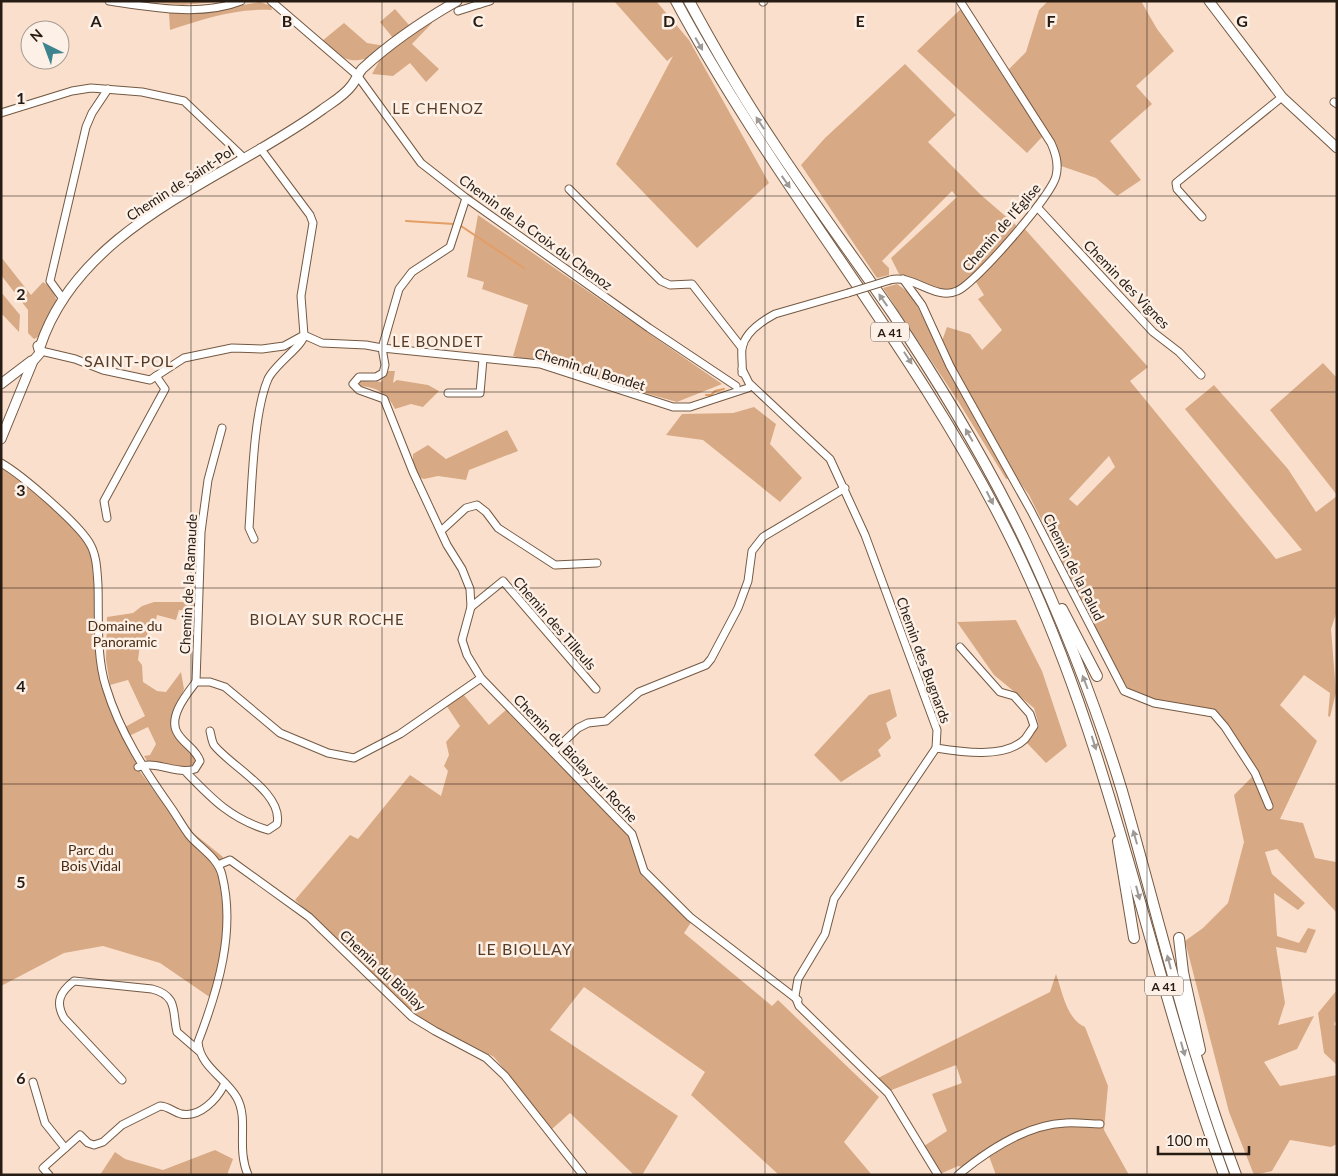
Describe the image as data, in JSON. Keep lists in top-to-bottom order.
{
  "streets": {
    "highway": ["A 41"],
    "main road": ["Chemin de Saint-Pol"],
    "street": [
      "Chemin de l'Église",
      "Chemin de la Croix du Chenoz",
      "Chemin des Vignes",
      "Chemin du Bondet",
      "Chemin de la Palud",
      "Chemin de la Ramaude",
      "Chemin des Tilleuls",
      "Chemin des Bugnards",
      "Chemin du Biolay sur Roche",
      "Chemin du Biollay"
    ]
  },
  "crossings": [
    ["Chemin de Saint-Pol", "Chemin de la Croix du Chenoz"],
    ["Chemin de l'Église", "Chemin des Vignes"],
    ["Chemin de l'Église", "Chemin de la Palud"],
    ["Chemin de la Croix du Chenoz", "Chemin du Bondet"],
    ["Chemin de la Croix du Chenoz", "Chemin des Bugnards"],
    ["Chemin du Bondet", "Chemin des Bugnards"],
    ["Chemin des Tilleuls", "Chemin du Biolay sur Roche"]
  ],
  "districts": [
    "LE CHENOZ",
    "LE BONDET",
    "SAINT-POL",
    "BIOLAY SUR ROCHE",
    "LE BIOLLAY"
  ],
  "parks": ["Domaine du Panoramic", "Parc du Bois Vidal"],
  "scale_bar": "100 m",
  "north": "top left",
  "grid": {
    "columns": [
      "A",
      "B",
      "C",
      "D",
      "E",
      "F",
      "G"
    ],
    "rows": [
      "1",
      "2",
      "3",
      "4",
      "5",
      "6"
    ]
  }
}
